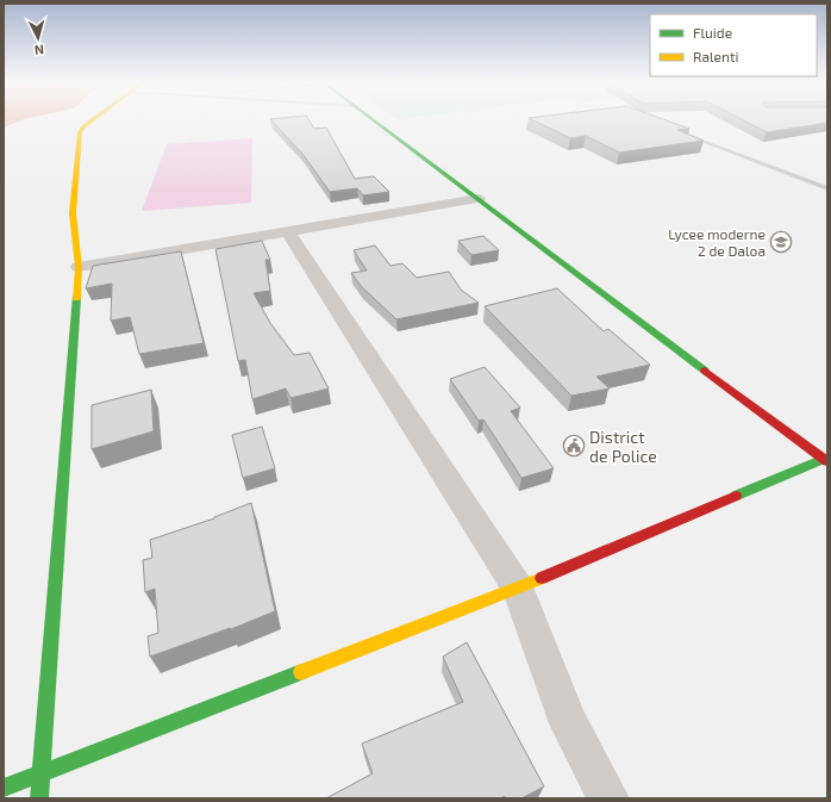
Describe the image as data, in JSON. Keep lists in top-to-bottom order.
{
  "places": {
    "school or university": ["Lycee moderne 2 de Daloa"],
    "public building": ["District de Police"]
  },
  "legend": ["Fluide", "Ralenti"],
  "north": "bottom"
}
